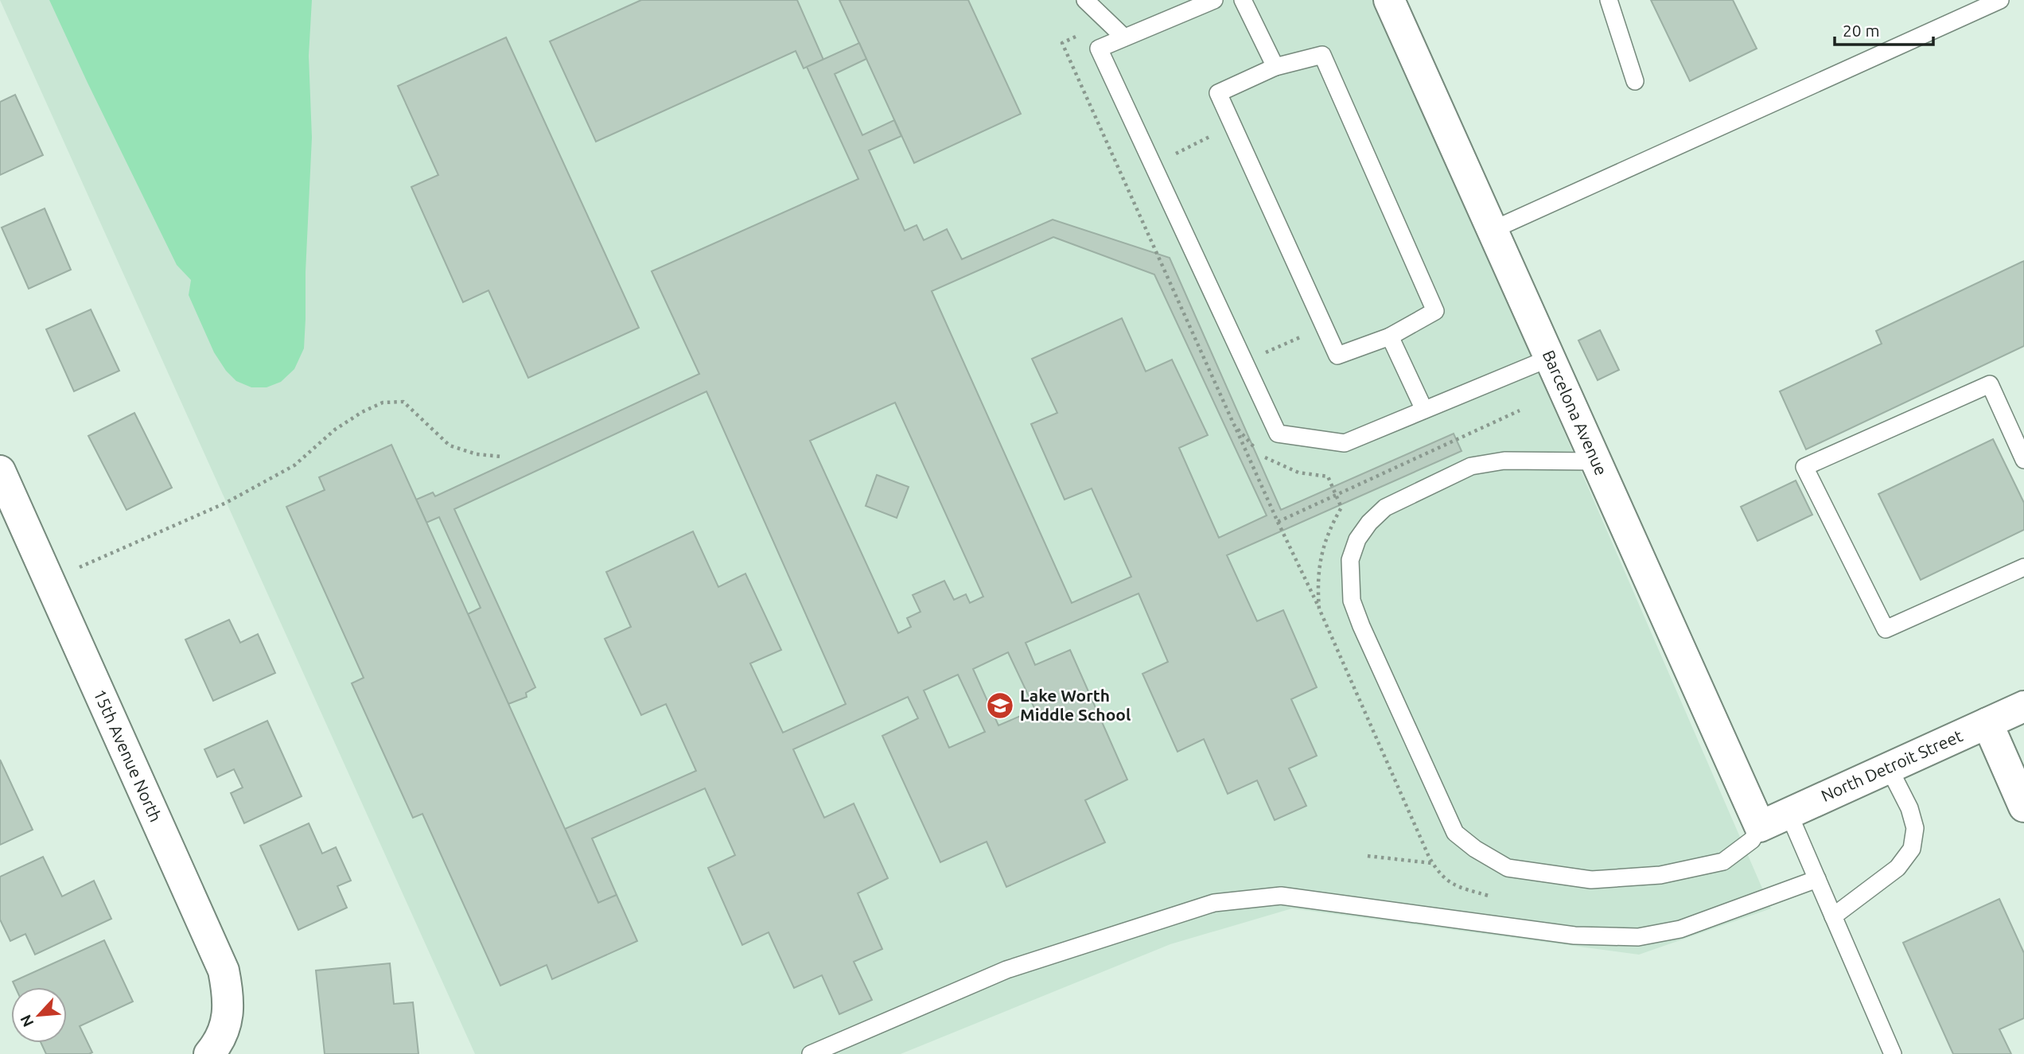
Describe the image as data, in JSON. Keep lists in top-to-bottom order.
{
  "streets": {
    "street": ["Barcelona Avenue", "15th Avenue North", "North Detroit Street"]
  },
  "crossings": [
    ["Barcelona Avenue", "North Detroit Street"]
  ],
  "places": {
    "school or university": ["Lake Worth Middle School"]
  },
  "scale_bar": "20 m",
  "north": "bottom left"
}
